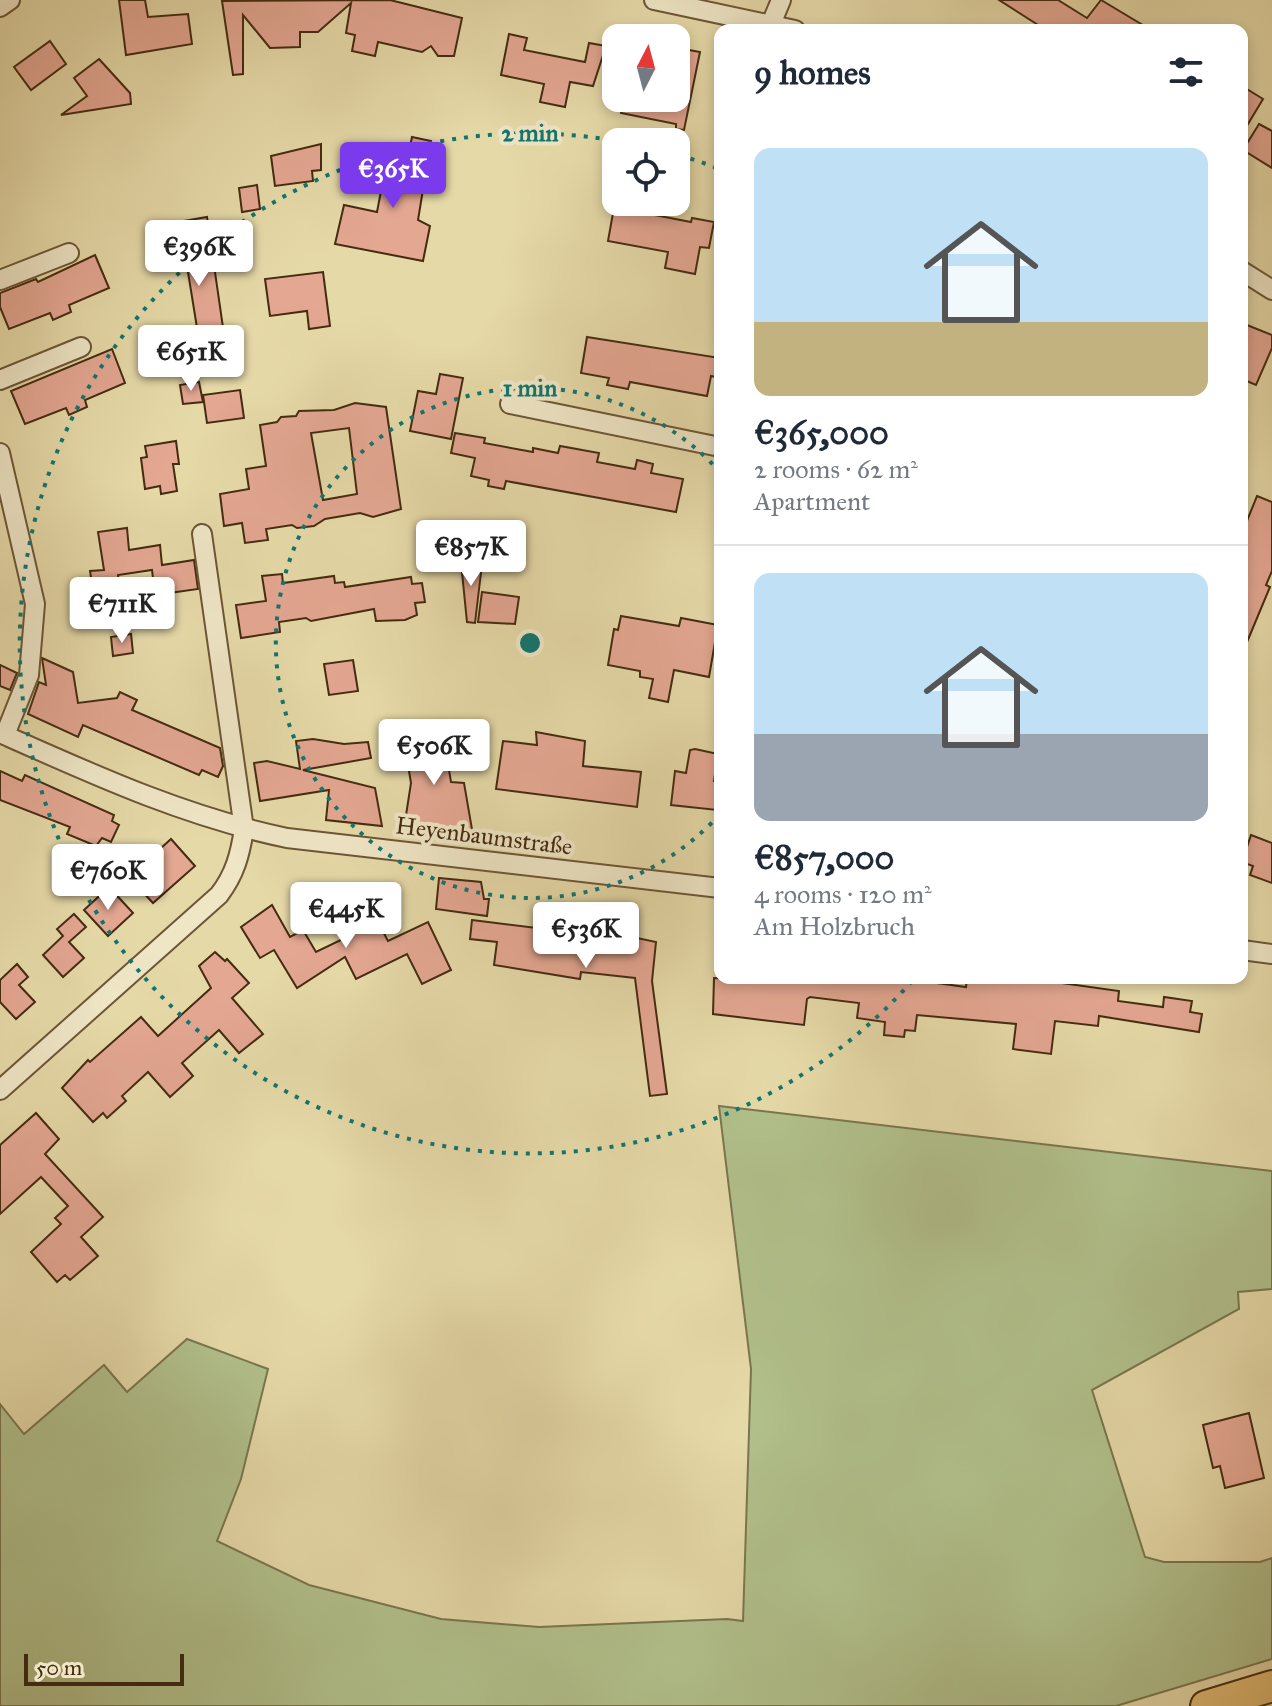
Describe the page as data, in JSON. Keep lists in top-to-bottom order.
{
  "streets": {
    "street": ["Heyenbaumstraße"]
  },
  "scale_bar": "50 m",
  "north": "top",
  "page": {
    "heading": "9 homes",
    "list": [
      {
        "name": "€365,000",
        "note": "2 rooms · 62 m² · Apartment"
      },
      {
        "name": "€857,000",
        "note": "4 rooms · 120 m² · Am Holzbruch"
      }
    ],
    "price": [
      "€365K",
      "€396K",
      "€651K",
      "€857K",
      "€711K",
      "€506K",
      "€760K",
      "€445K",
      "€536K"
    ],
    "scale": "50 m"
  },
  "rings": ["2 min", "1 min"]
}
